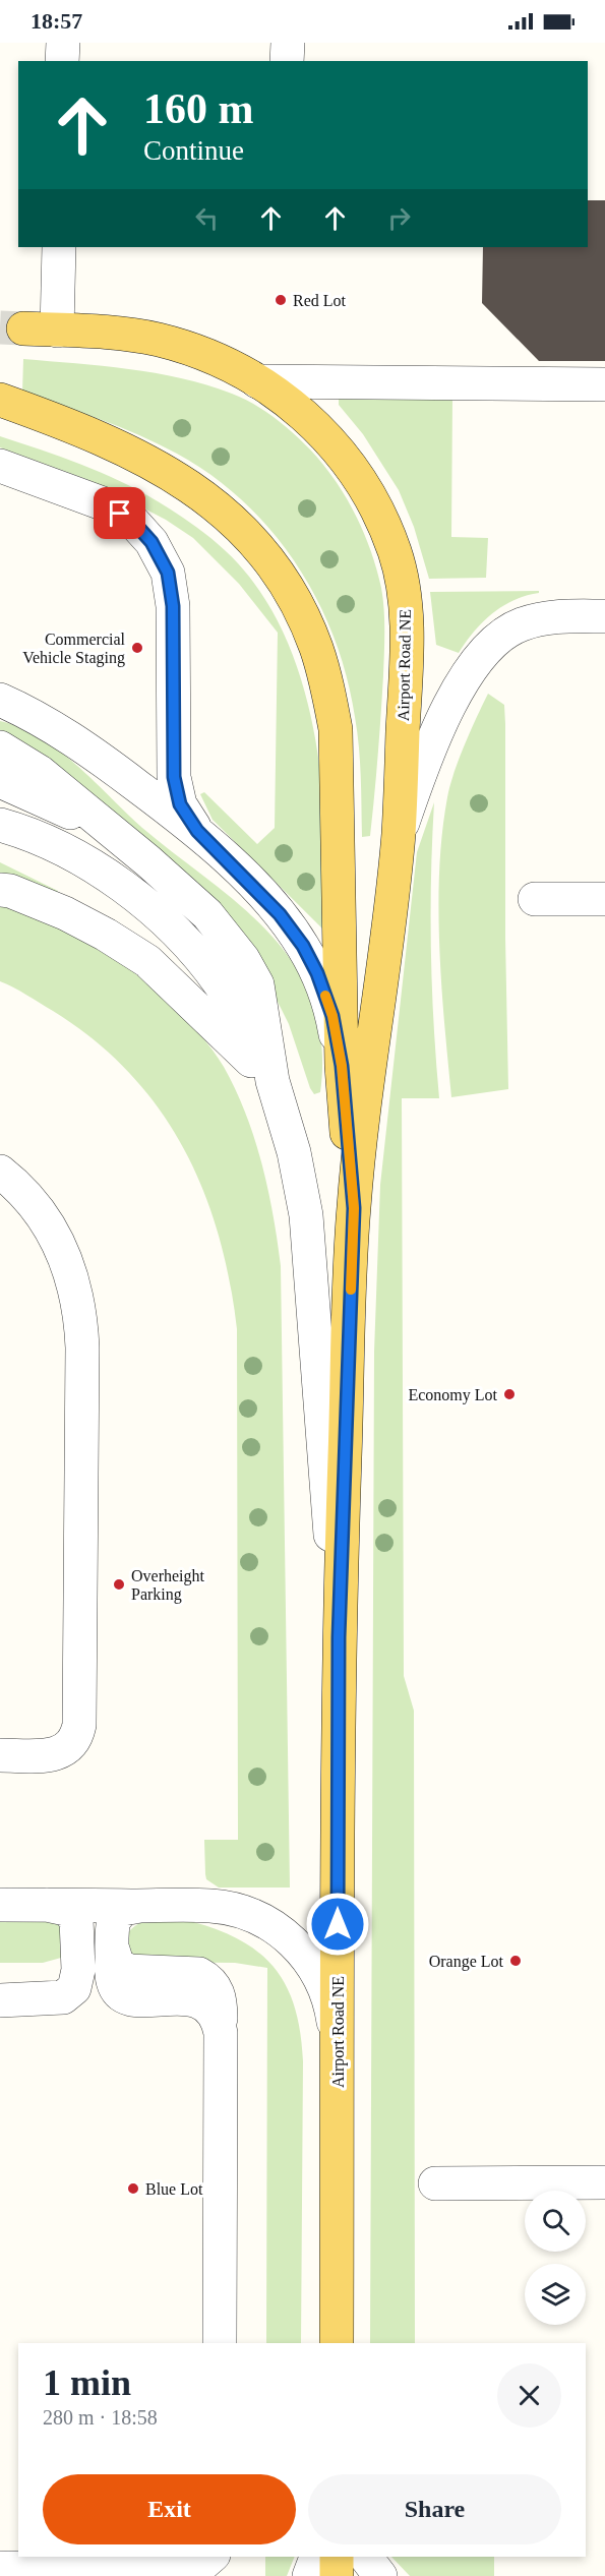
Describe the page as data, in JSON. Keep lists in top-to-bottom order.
{
  "streets": {
    "main road": ["Airport Road NE"]
  },
  "places": [
    "Red Lot",
    "Commercial Vehicle Staging",
    "Economy Lot",
    "Overheight Parking",
    "Orange Lot",
    "Blue Lot"
  ],
  "page": {
    "status": "18:57",
    "turn": ["160 m", "Continue"],
    "heading": ["1 min", "280 m · 18:58"],
    "buttons": ["Exit", "Share"]
  }
}
